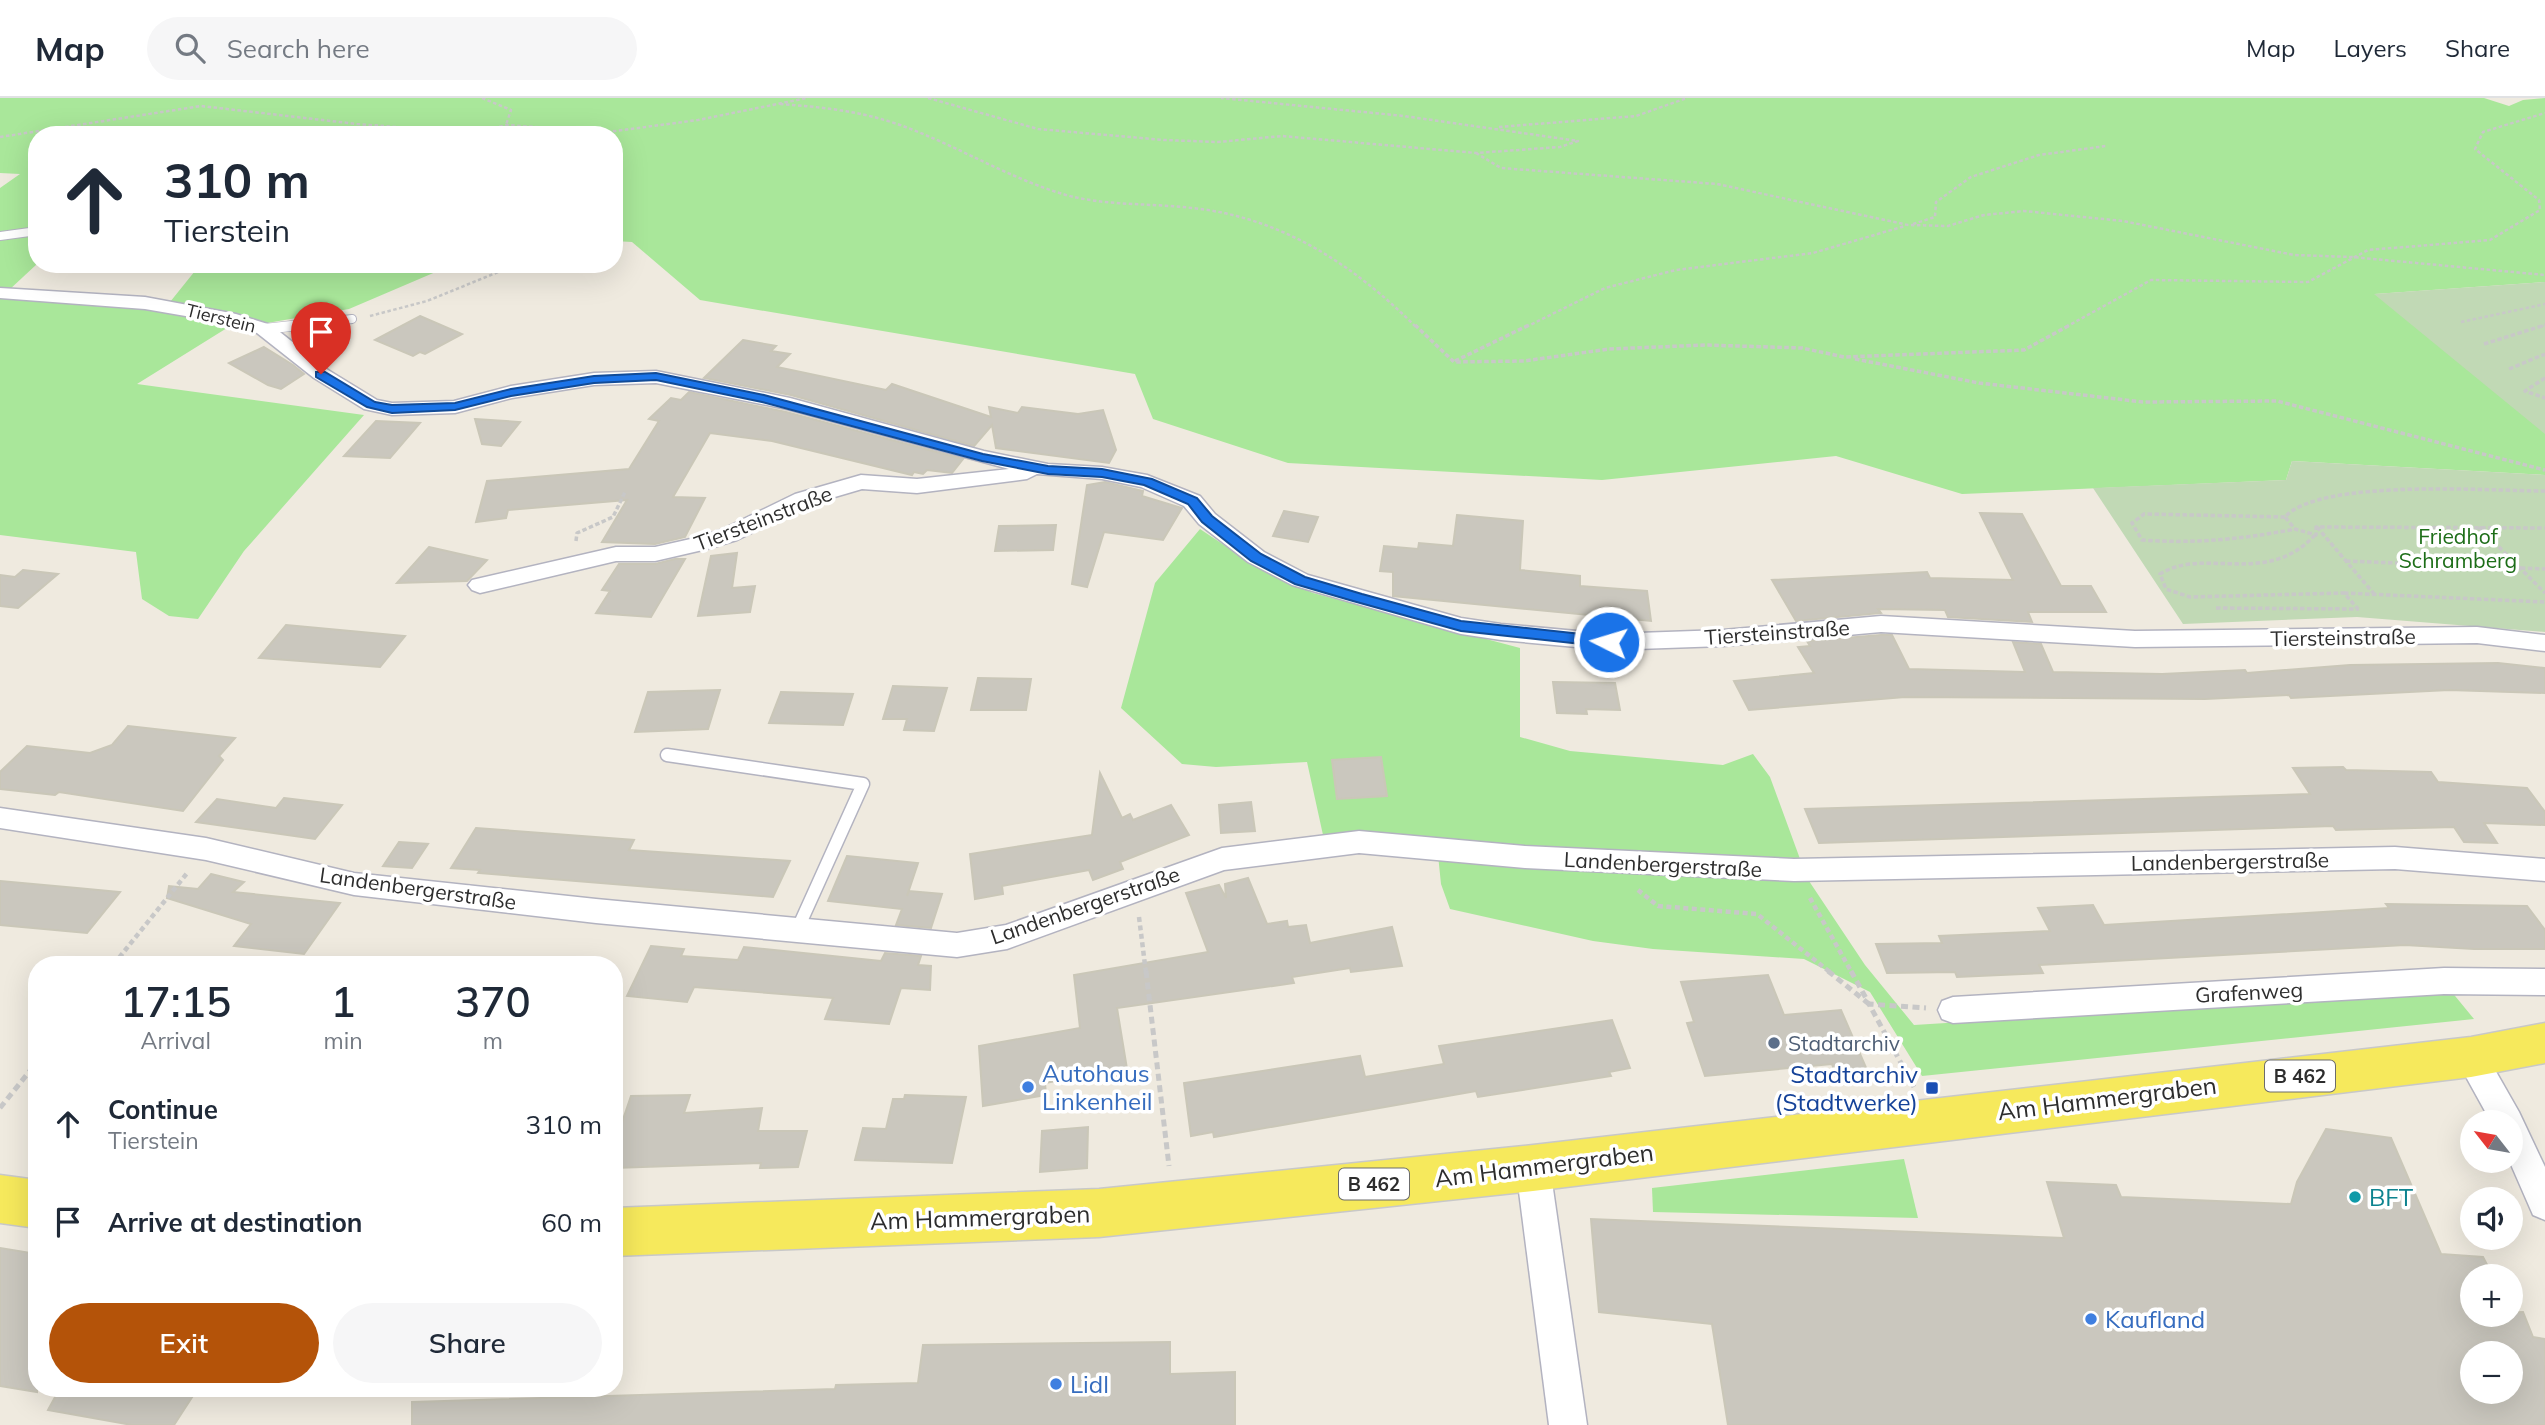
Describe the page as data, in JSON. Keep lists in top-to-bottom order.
{
  "streets": {
    "main road": ["B 462", "Am Hammergraben"],
    "street": [
      "Tierstein",
      "Tiersteinstraße",
      "Landenbergerstraße",
      "Grafenweg"
    ]
  },
  "crossings": [
    ["Tierstein", "Tiersteinstraße"],
    ["B 462", "Am Hammergraben"]
  ],
  "parks": ["Friedhof Schramberg"],
  "places": {
    "other": [
      "Stadtarchiv",
      "Autohaus Linkenheil",
      "BFT",
      "Kaufland",
      "Lidl"
    ],
    "transit": ["Stadtarchiv (Stadtwerke)"]
  },
  "north": "top left",
  "page": {
    "header": "Map",
    "search": "Search here",
    "nav": ["Map", "Layers", "Share"],
    "turn": ["310 m", "Tierstein"],
    "eta": [
      "17:15",
      "Arrival",
      "1",
      "min",
      "370",
      "m"
    ],
    "list": [
      {
        "name": "Continue",
        "note": "Tierstein",
        "value": "310 m"
      },
      {
        "name": "Arrive at destination",
        "value": "60 m"
      }
    ],
    "map_buttons": ["+", "−"],
    "buttons": ["Exit", "Share"]
  }
}
